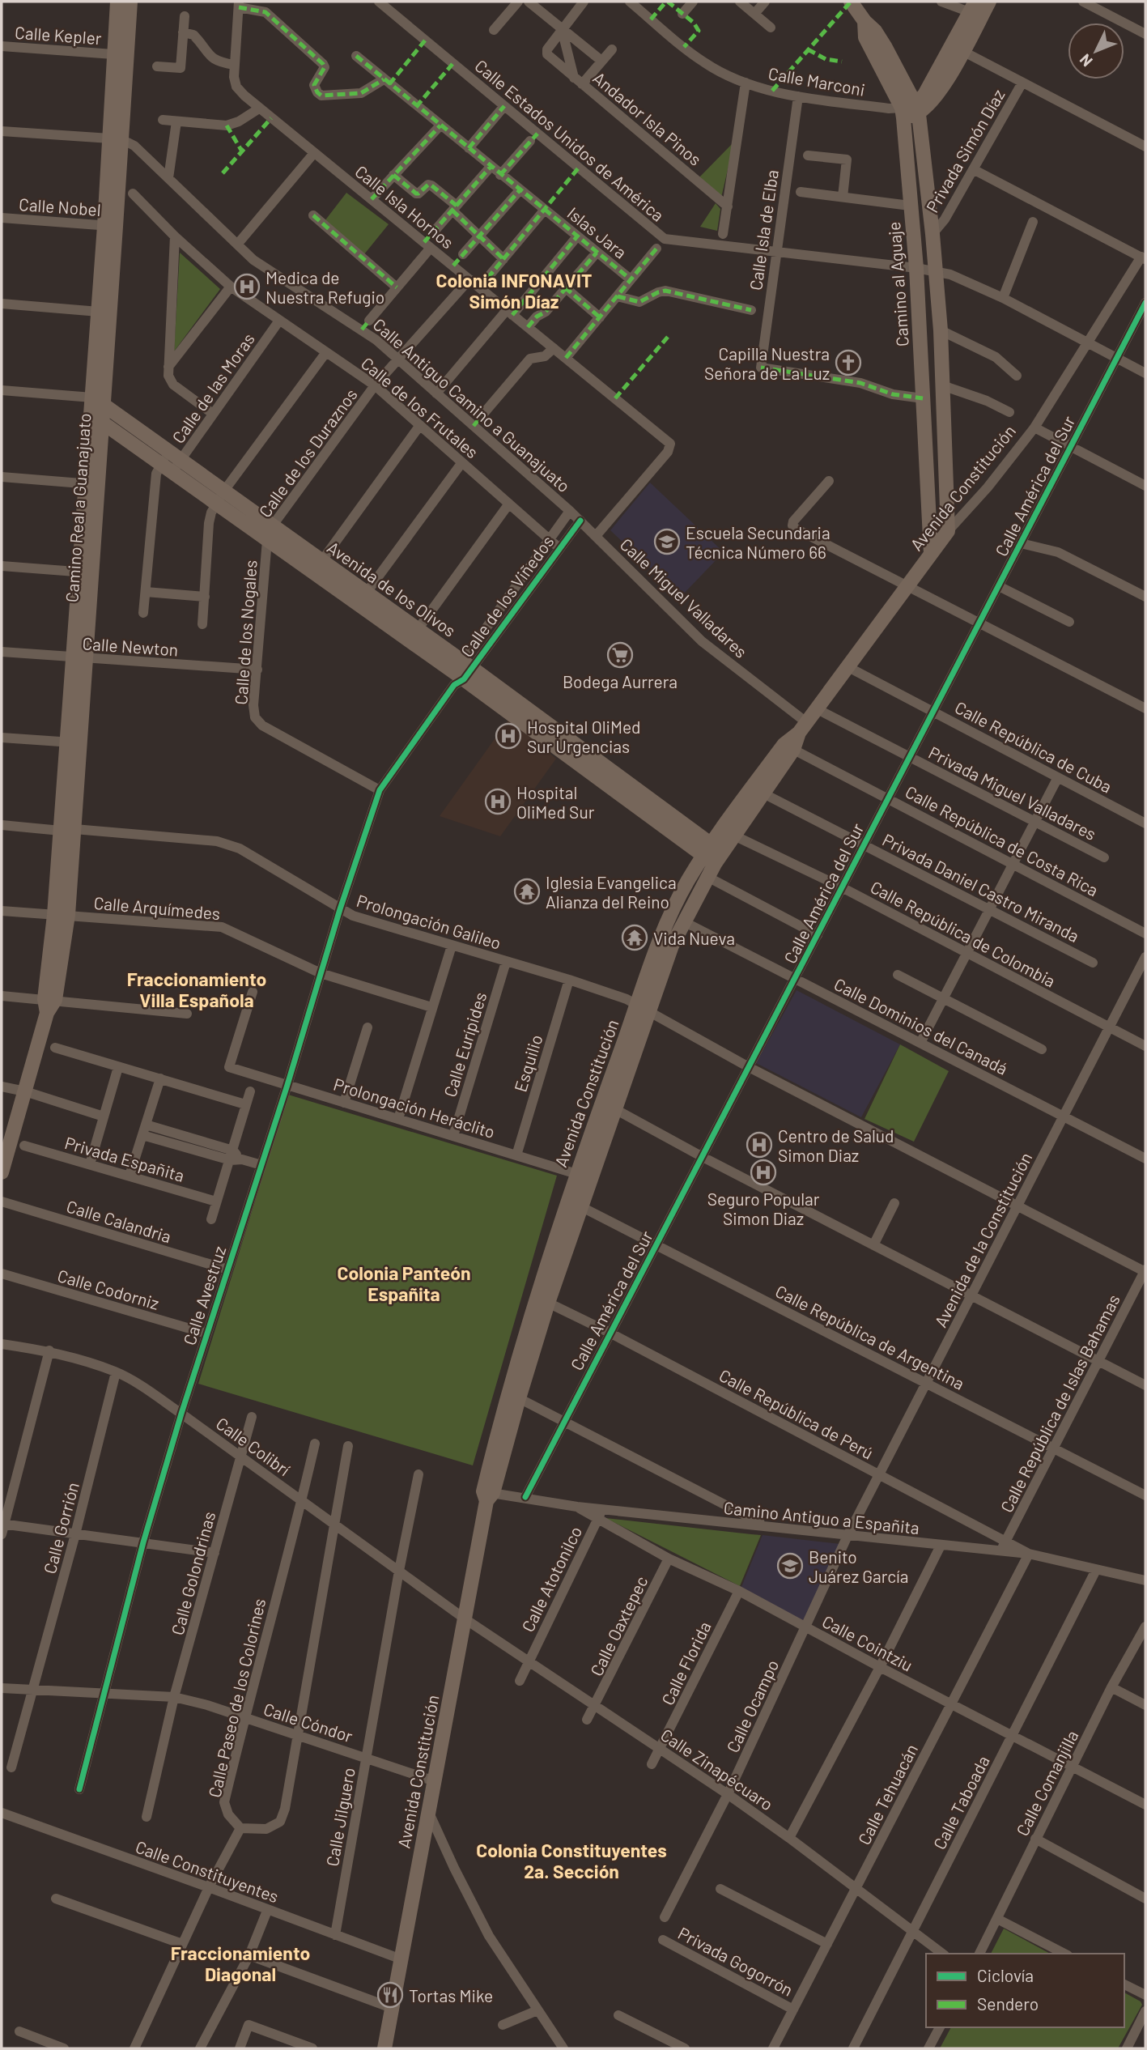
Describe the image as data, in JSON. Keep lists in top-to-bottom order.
{
  "streets": {
    "main road": [
      "Camino al Aguaje",
      "Avenida Constitución",
      "Camino Real a Guanajuato",
      "Avenida de los Olivos"
    ],
    "street": [
      "Calle Kepler",
      "Calle Marconi",
      "Andador Isla Pinos",
      "Calle Estados Unidos de América",
      "Privada Simón Díaz",
      "Calle Nobel",
      "Calle Isla Hornos",
      "Calle Isla de Elba",
      "Islas Jara",
      "Calle de las Moras",
      "Calle Antiguo Camino a Guanajuato",
      "Calle de los Frutales",
      "Calle de los Duraznos",
      "Calle América del Sur",
      "Calle de los Viñedos",
      "Calle Miguel Valladares",
      "Calle de los Nogales",
      "Calle Newton",
      "Calle República de Cuba",
      "Privada Miguel Valladares",
      "Calle República de Costa Rica",
      "Privada Daniel Castro Miranda",
      "Calle Arquímedes",
      "Prolongación Galileo",
      "Calle República de Colombia",
      "Calle Dominios del Canadá",
      "Calle Eurípides",
      "Esquilio",
      "Prolongación Heráclito",
      "Privada Españita",
      "Calle Calandria",
      "Avenida de la Constitución",
      "Calle Codorniz",
      "Calle Avestruz",
      "Calle República de Argentina",
      "Calle República de Islas Bahamas",
      "Calle República de Perú",
      "Calle Colibrí",
      "Camino Antiguo a Españita",
      "Calle Gorrión",
      "Calle Golondrinas",
      "Calle Atotonilco",
      "Calle Oaxtepec",
      "Calle Cointziu",
      "Calle Florida",
      "Calle Paseo de los Colorines",
      "Calle Ocampo",
      "Calle Cóndor",
      "Calle Zinapécuaro",
      "Calle Comanjilla",
      "Calle Tehuacán",
      "Calle Taboada",
      "Calle Jilguero",
      "Calle Constituyentes",
      "Privada Gogorrón"
    ]
  },
  "crossings": [
    ["Calle Kepler", "Camino Real a Guanajuato"],
    ["Calle Marconi", "Calle Isla de Elba"],
    ["Calle Marconi", "Camino al Aguaje"],
    ["Calle Estados Unidos de América", "Calle Isla de Elba"],
    ["Calle Estados Unidos de América", "Camino al Aguaje"],
    ["Calle Estados Unidos de América", "Calle América del Sur"],
    ["Calle Estados Unidos de América", "Avenida Constitución"],
    ["Privada Simón Díaz", "Camino al Aguaje"],
    ["Calle Nobel", "Camino Real a Guanajuato"],
    ["Calle Isla Hornos", "Calle Antiguo Camino a Guanajuato"],
    ["Calle Isla Hornos", "Calle de los Duraznos"],
    ["Calle Isla Hornos", "Calle Miguel Valladares"],
    ["Calle Isla de Elba", "Camino al Aguaje"],
    ["Camino al Aguaje", "Avenida Constitución"],
    ["Calle de las Moras", "Calle de los Frutales"],
    ["Calle de las Moras", "Avenida de los Olivos"],
    ["Calle Antiguo Camino a Guanajuato", "Calle de los Duraznos"],
    ["Calle Antiguo Camino a Guanajuato", "Camino Real a Guanajuato"],
    ["Calle Antiguo Camino a Guanajuato", "Calle de los Viñedos"],
    ["Calle Antiguo Camino a Guanajuato", "Calle Miguel Valladares"],
    ["Calle de los Frutales", "Calle de los Duraznos"],
    ["Calle de los Frutales", "Calle de los Viñedos"],
    ["Calle de los Duraznos", "Avenida de los Olivos"],
    ["Calle de los Duraznos", "Calle de los Nogales"],
    ["Calle América del Sur", "Calle República de Cuba"],
    ["Calle América del Sur", "Privada Miguel Valladares"],
    ["Calle América del Sur", "Calle República de Costa Rica"],
    ["Calle América del Sur", "Privada Daniel Castro Miranda"],
    ["Calle América del Sur", "Prolongación Galileo"],
    ["Calle América del Sur", "Calle República de Colombia"],
    ["Calle América del Sur", "Calle Dominios del Canadá"],
    ["Calle América del Sur", "Calle República de Argentina"],
    ["Calle América del Sur", "Calle República de Perú"],
    ["Calle América del Sur", "Camino Antiguo a Españita"],
    ["Avenida Constitución", "Avenida de los Olivos"],
    ["Avenida Constitución", "Calle Miguel Valladares"],
    ["Avenida Constitución", "Calle República de Cuba"],
    ["Avenida Constitución", "Privada Miguel Valladares"],
    ["Avenida Constitución", "Calle República de Costa Rica"],
    ["Avenida Constitución", "Privada Daniel Castro Miranda"],
    ["Avenida Constitución", "Prolongación Galileo"],
    ["Avenida Constitución", "Calle República de Colombia"],
    ["Avenida Constitución", "Calle Dominios del Canadá"],
    ["Avenida Constitución", "Prolongación Heráclito"],
    ["Avenida Constitución", "Calle República de Argentina"],
    ["Avenida Constitución", "Calle República de Perú"],
    ["Avenida Constitución", "Calle Colibrí"],
    ["Avenida Constitución", "Camino Antiguo a Españita"],
    ["Avenida Constitución", "Calle Cóndor"],
    ["Avenida Constitución", "Calle Zinapécuaro"],
    ["Avenida Constitución", "Calle Constituyentes"],
    ["Camino Real a Guanajuato", "Avenida de los Olivos"],
    ["Camino Real a Guanajuato", "Calle Newton"],
    ["Camino Real a Guanajuato", "Calle Arquímedes"],
    ["Camino Real a Guanajuato", "Prolongación Galileo"],
    ["Avenida de los Olivos", "Calle de los Viñedos"],
    ["Avenida de los Olivos", "Calle de los Nogales"],
    ["Calle de los Viñedos", "Calle de los Nogales"],
    ["Calle de los Viñedos", "Prolongación Galileo"],
    ["Calle de los Viñedos", "Calle Avestruz"],
    ["Calle de los Nogales", "Calle Newton"],
    ["Calle Arquímedes", "Calle Avestruz"],
    ["Prolongación Galileo", "Calle Eurípides"],
    ["Prolongación Galileo", "Esquilio"],
    ["Prolongación Galileo", "Avenida de la Constitución"],
    ["Prolongación Galileo", "Calle Avestruz"],
    ["Prolongación Galileo", "Calle República de Islas Bahamas"],
    ["Calle República de Colombia", "Avenida de la Constitución"],
    ["Calle Dominios del Canadá", "Avenida de la Constitución"],
    ["Calle Eurípides", "Prolongación Heráclito"],
    ["Esquilio", "Prolongación Heráclito"],
    ["Prolongación Heráclito", "Calle Avestruz"],
    ["Calle Calandria", "Calle Avestruz"],
    ["Avenida de la Constitución", "Calle República de Argentina"],
    ["Avenida de la Constitución", "Calle República de Perú"],
    ["Avenida de la Constitución", "Camino Antiguo a Españita"],
    ["Avenida de la Constitución", "Calle Ocampo"],
    ["Calle Codorniz", "Calle Avestruz"],
    ["Calle Avestruz", "Calle Colibrí"],
    ["Calle Avestruz", "Calle Cóndor"],
    ["Calle República de Argentina", "Calle República de Islas Bahamas"],
    ["Calle República de Islas Bahamas", "Calle República de Perú"],
    ["Calle República de Islas Bahamas", "Camino Antiguo a Españita"],
    ["Calle República de Perú", "Camino Antiguo a Españita"],
    ["Calle Colibrí", "Calle Gorrión"],
    ["Calle Colibrí", "Calle Golondrinas"],
    ["Calle Colibrí", "Calle Paseo de los Colorines"],
    ["Calle Colibrí", "Calle Zinapécuaro"],
    ["Calle Colibrí", "Calle Jilguero"],
    ["Camino Antiguo a Españita", "Calle Atotonilco"],
    ["Camino Antiguo a Españita", "Calle Cointziu"],
    ["Camino Antiguo a Españita", "Calle Ocampo"],
    ["Camino Antiguo a Españita", "Calle Tehuacán"],
    ["Camino Antiguo a Españita", "Calle Taboada"],
    ["Calle Gorrión", "Calle Cóndor"],
    ["Calle Golondrinas", "Calle Cóndor"],
    ["Calle Atotonilco", "Calle Cointziu"],
    ["Calle Atotonilco", "Calle Zinapécuaro"],
    ["Calle Oaxtepec", "Calle Cointziu"],
    ["Calle Oaxtepec", "Calle Zinapécuaro"],
    ["Calle Cointziu", "Calle Florida"],
    ["Calle Cointziu", "Calle Ocampo"],
    ["Calle Cointziu", "Calle Comanjilla"],
    ["Calle Cointziu", "Calle Tehuacán"],
    ["Calle Cointziu", "Calle Taboada"],
    ["Calle Florida", "Calle Zinapécuaro"],
    ["Calle Paseo de los Colorines", "Calle Cóndor"],
    ["Calle Ocampo", "Calle Zinapécuaro"],
    ["Calle Cóndor", "Calle Jilguero"],
    ["Calle Zinapécuaro", "Calle Tehuacán"],
    ["Calle Zinapécuaro", "Calle Taboada"],
    ["Calle Tehuacán", "Privada Gogorrón"],
    ["Calle Jilguero", "Calle Constituyentes"]
  ],
  "districts": [
    "Colonia INFONAVIT Simón Díaz",
    "Fraccionamiento Villa Española",
    "Colonia Panteón Españita",
    "Colonia Constituyentes 2a. Sección",
    "Fraccionamiento Diagonal"
  ],
  "places": {
    "hospital": [
      "Medica de Nuestra Refugio",
      "Hospital OliMed Sur Urgencias",
      "Hospital OliMed Sur",
      "Centro de Salud Simon Diaz",
      "Seguro Popular Simon Diaz"
    ],
    "church": ["Capilla Nuestra Señora de La Luz"],
    "school or university": ["Escuela Secundaria Técnica Número 66", "Benito Juárez García"],
    "supermarket": ["Bodega Aurrera"],
    "temple": ["Iglesia Evangelica Alianza del Reino", "Vida Nueva"],
    "restaurant": ["Tortas Mike"]
  },
  "legend": ["Ciclovía", "Sendero"],
  "north": "bottom left"
}
